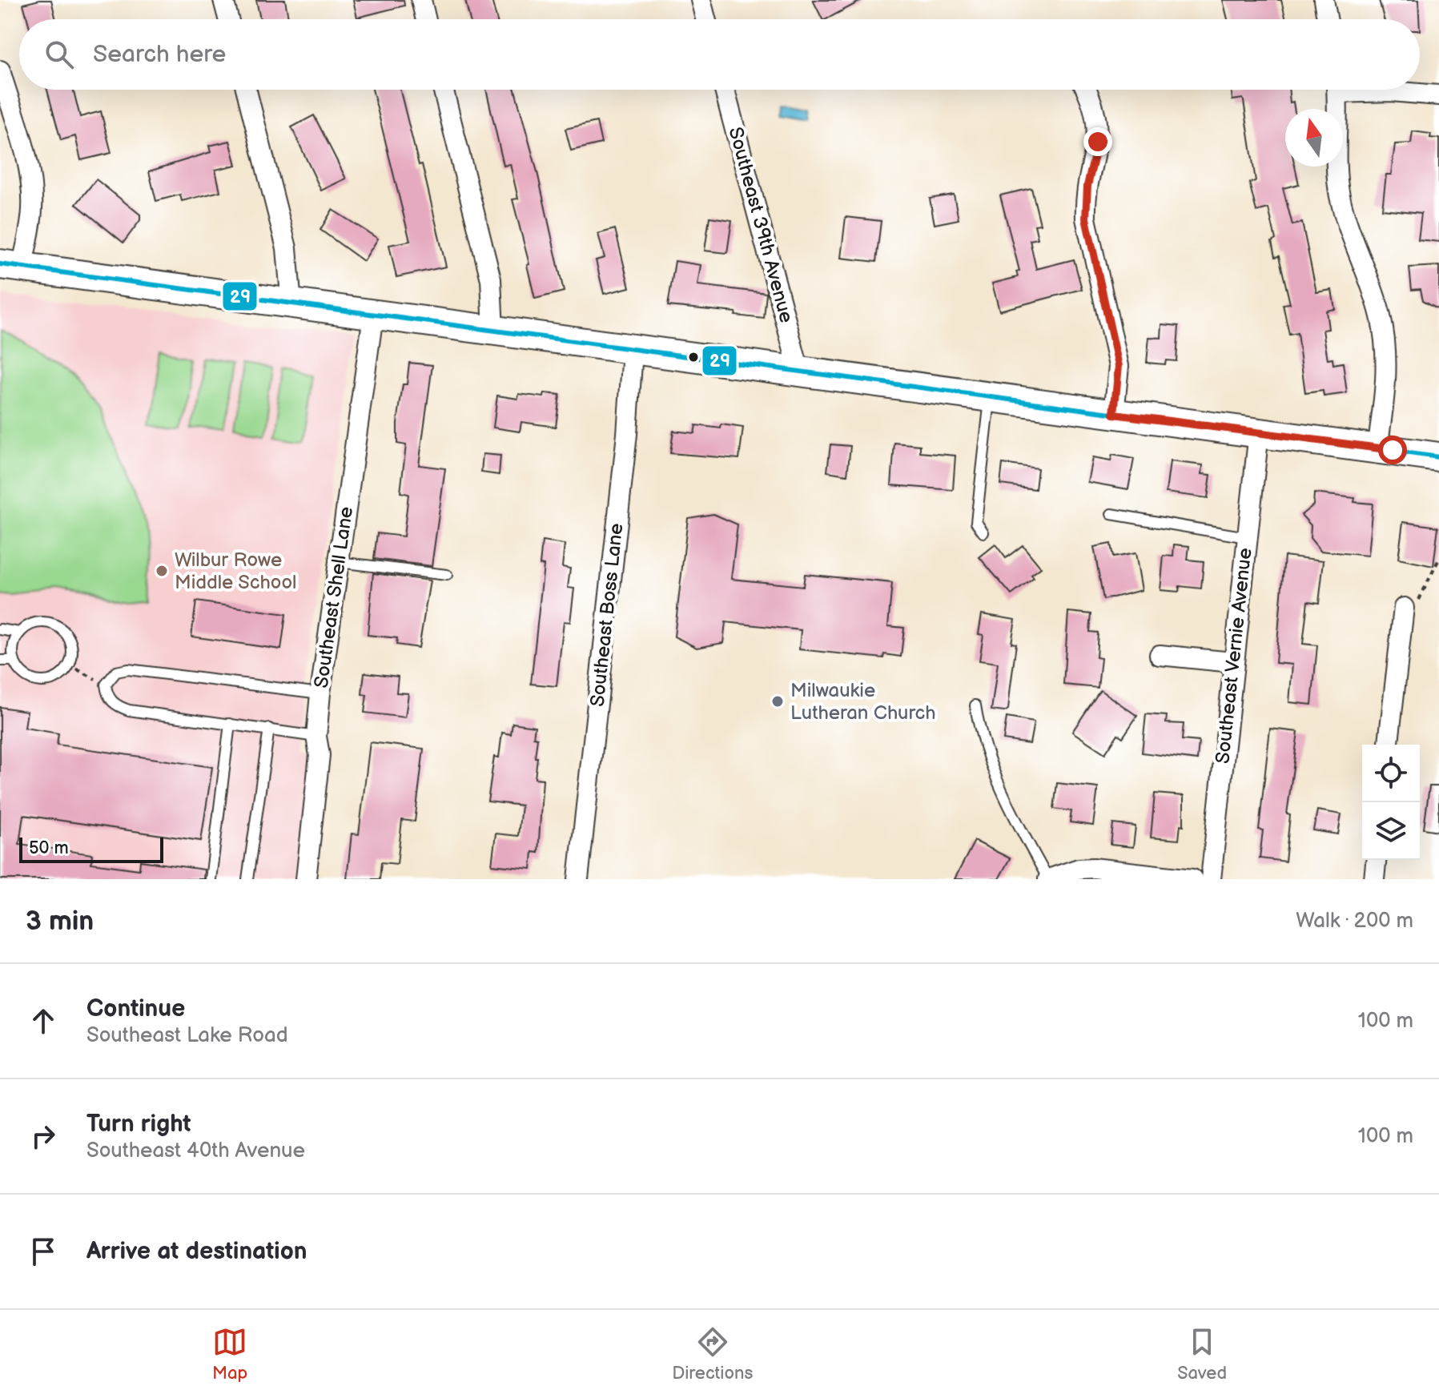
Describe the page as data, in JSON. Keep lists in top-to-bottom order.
{
  "streets": {
    "street": [
      "Southeast 39th Avenue",
      "Southeast Shell Lane",
      "Southeast Boss Lane",
      "Southeast Vernie Avenue"
    ]
  },
  "places": ["Wilbur Rowe Middle School", "Milwaukie Lutheran Church"],
  "lines": ["transit line 29"],
  "scale_bar": "50 m",
  "north": "top",
  "page": {
    "search": "Search here",
    "scale": "50 m",
    "heading": ["3 min", "Walk · 200 m"],
    "list": [
      ["Continue", "Southeast Lake Road", "100 m"],
      ["Turn right", "Southeast 40th Avenue", "100 m"],
      "Arrive at destination"
    ],
    "nav": ["Map", "Directions", "Saved"]
  }
}
